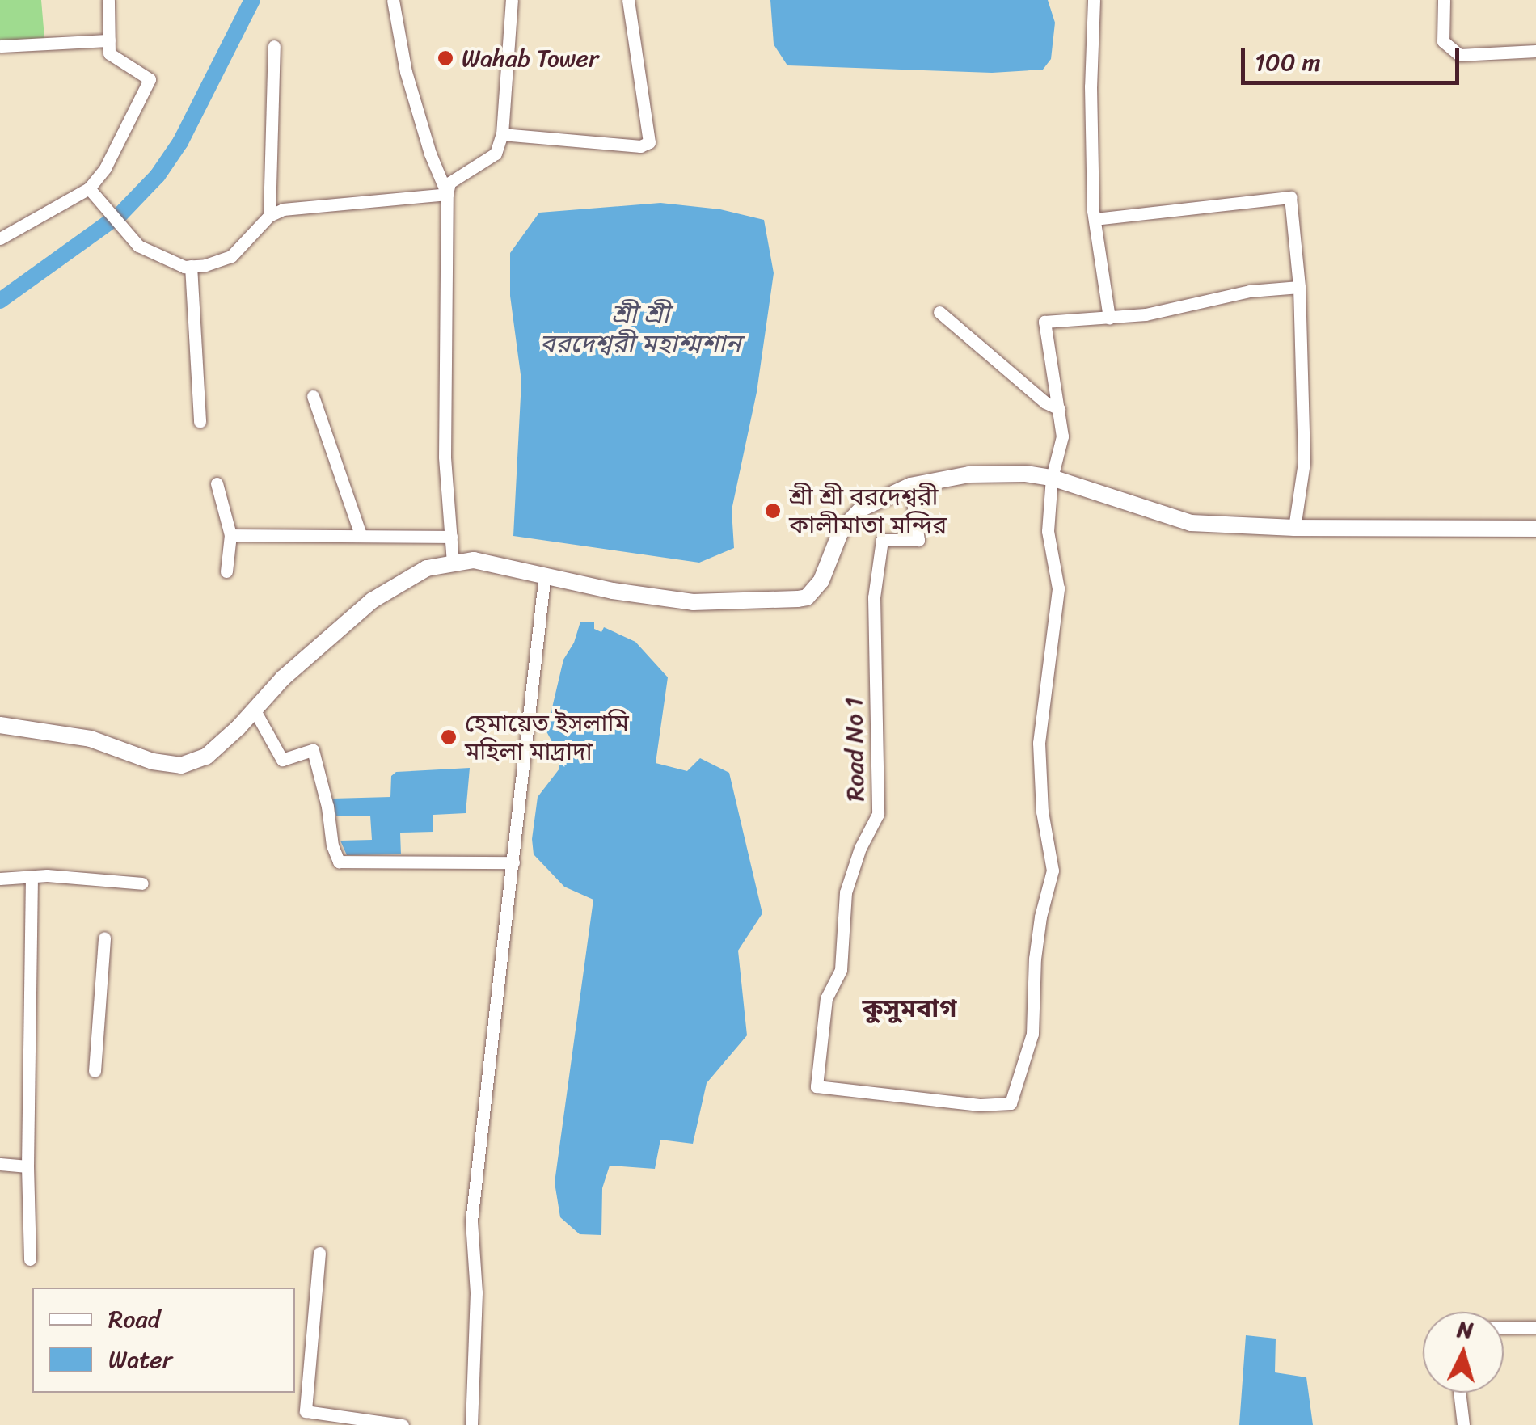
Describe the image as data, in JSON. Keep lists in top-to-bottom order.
{
  "streets": {
    "street": ["Road No 1"]
  },
  "districts": ["কুসুমবাগ"],
  "water": ["শ্রী শ্রী বরদেশ্বরী মহাশ্মশান"],
  "places": ["Wahab Tower", "শ্রী শ্রী বরদেশ্বরী কালীমাতা মন্দির", "হেমায়েত ইসলামি মহিলা মাদ্রাদা"],
  "legend": ["Road", "Water"],
  "scale_bar": "100 m",
  "north": "top"
}
